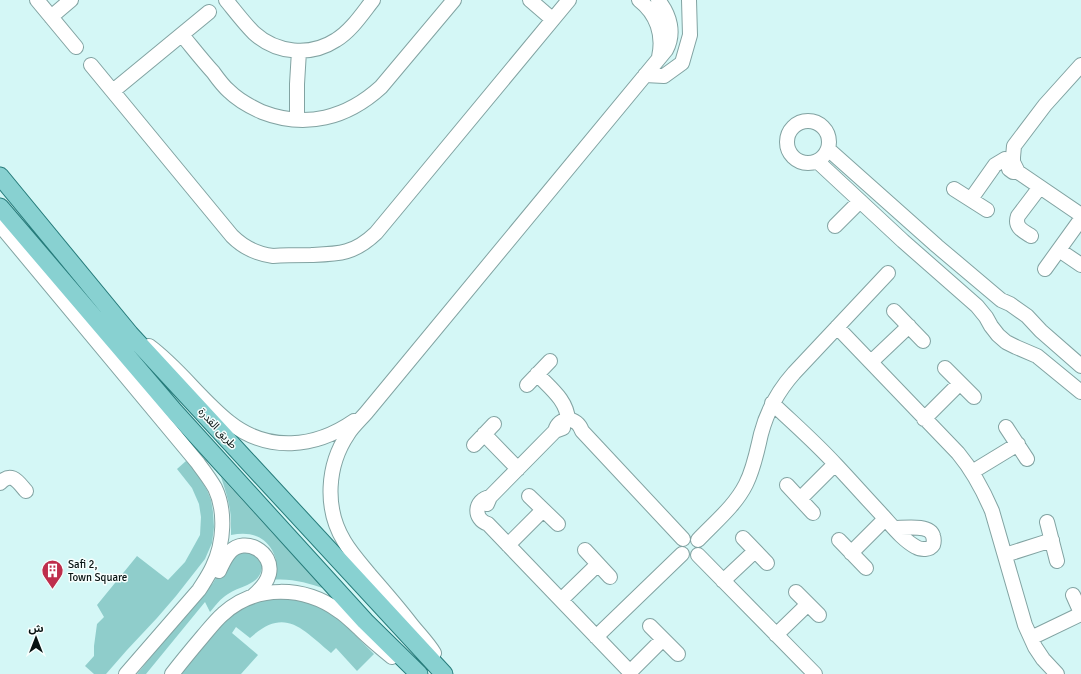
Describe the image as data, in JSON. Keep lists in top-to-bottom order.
{
  "streets": {
    "main road": ["طريق القدرة"]
  },
  "places": {
    "building": ["Safi 2, Town Square"]
  },
  "north": "top"
}
